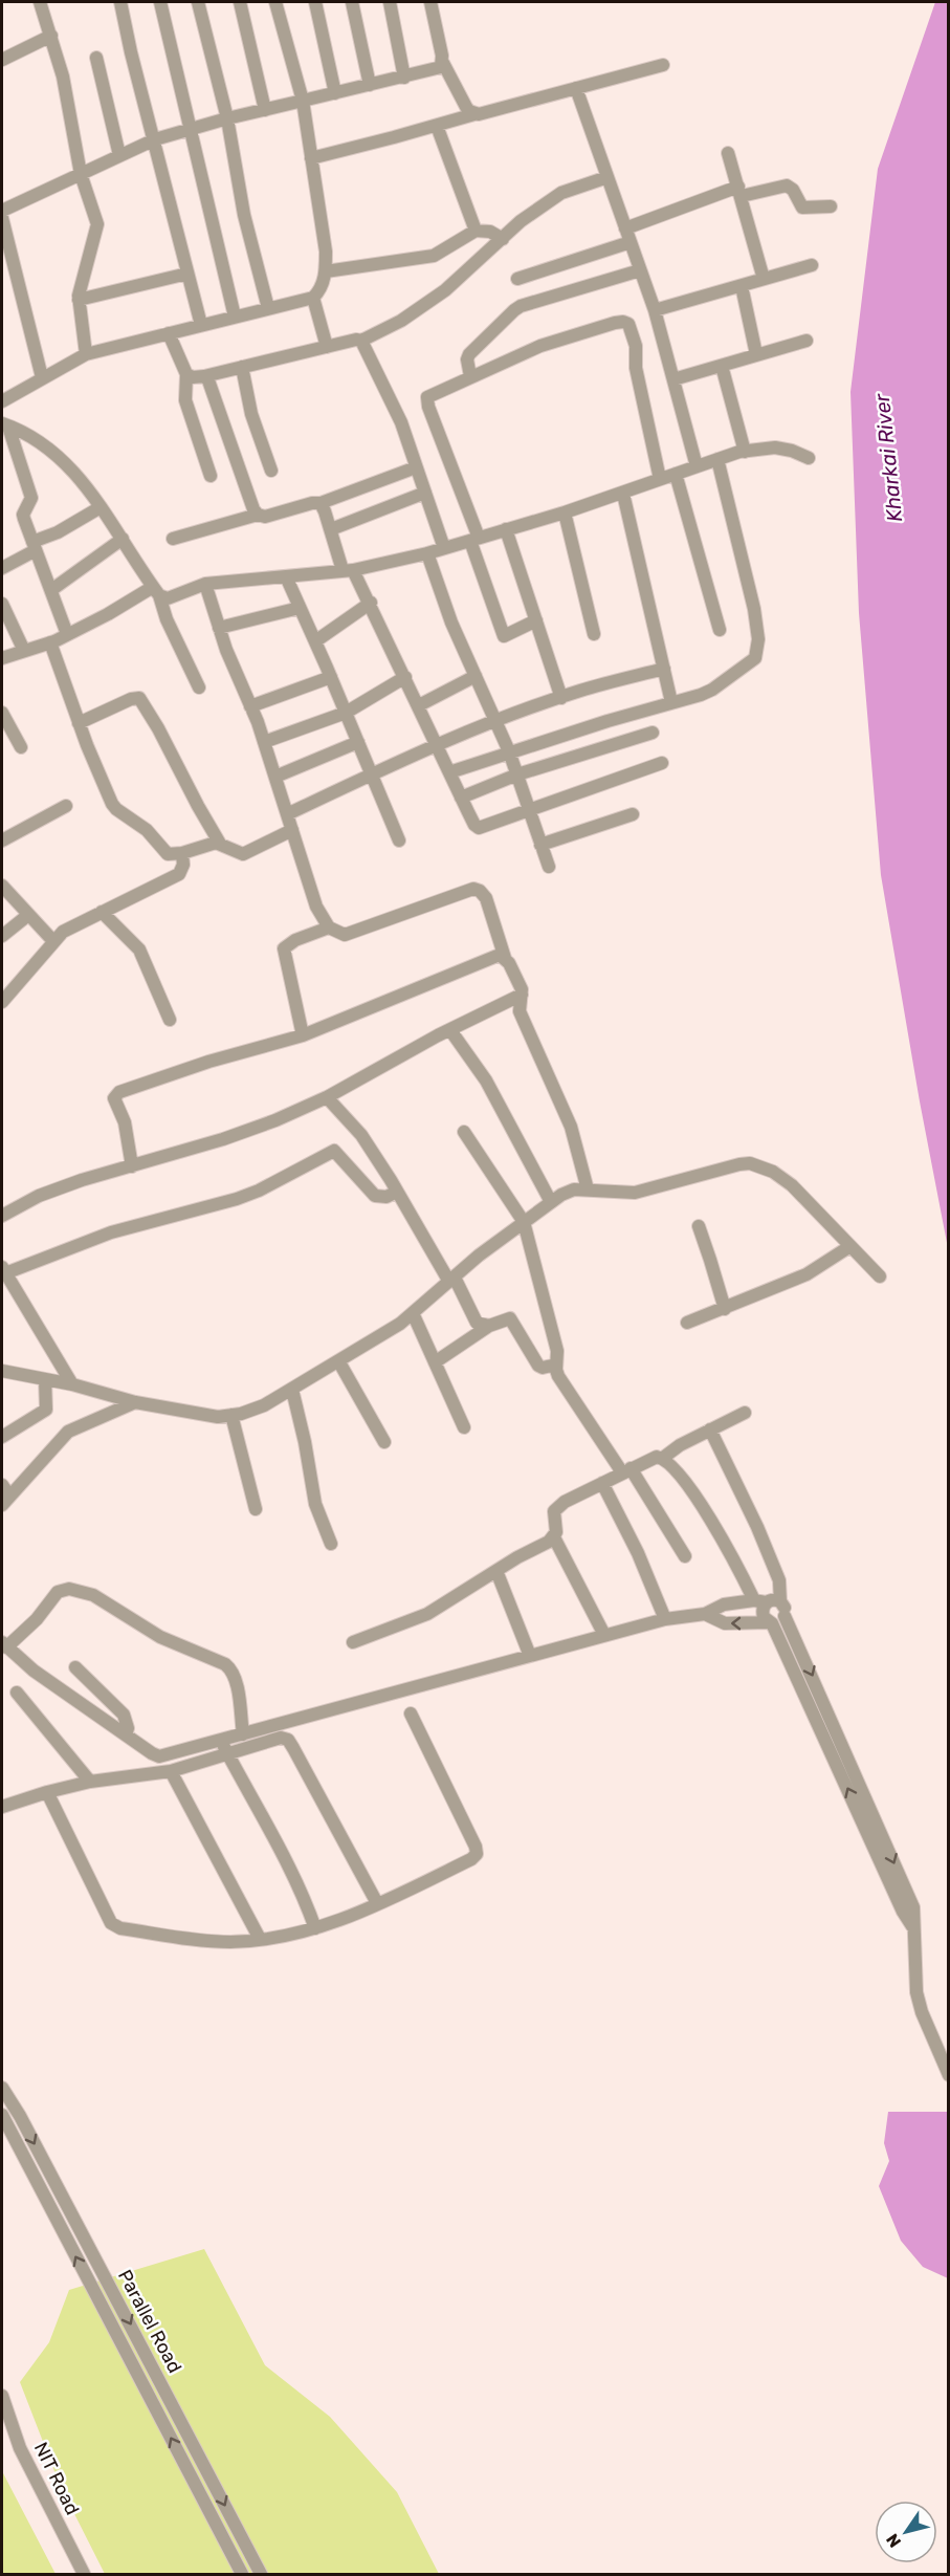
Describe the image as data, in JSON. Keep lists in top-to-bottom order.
{
  "streets": {
    "street": ["Parallel Road", "NIT Road"]
  },
  "water": ["Kharkai River"],
  "north": "bottom left"
}
